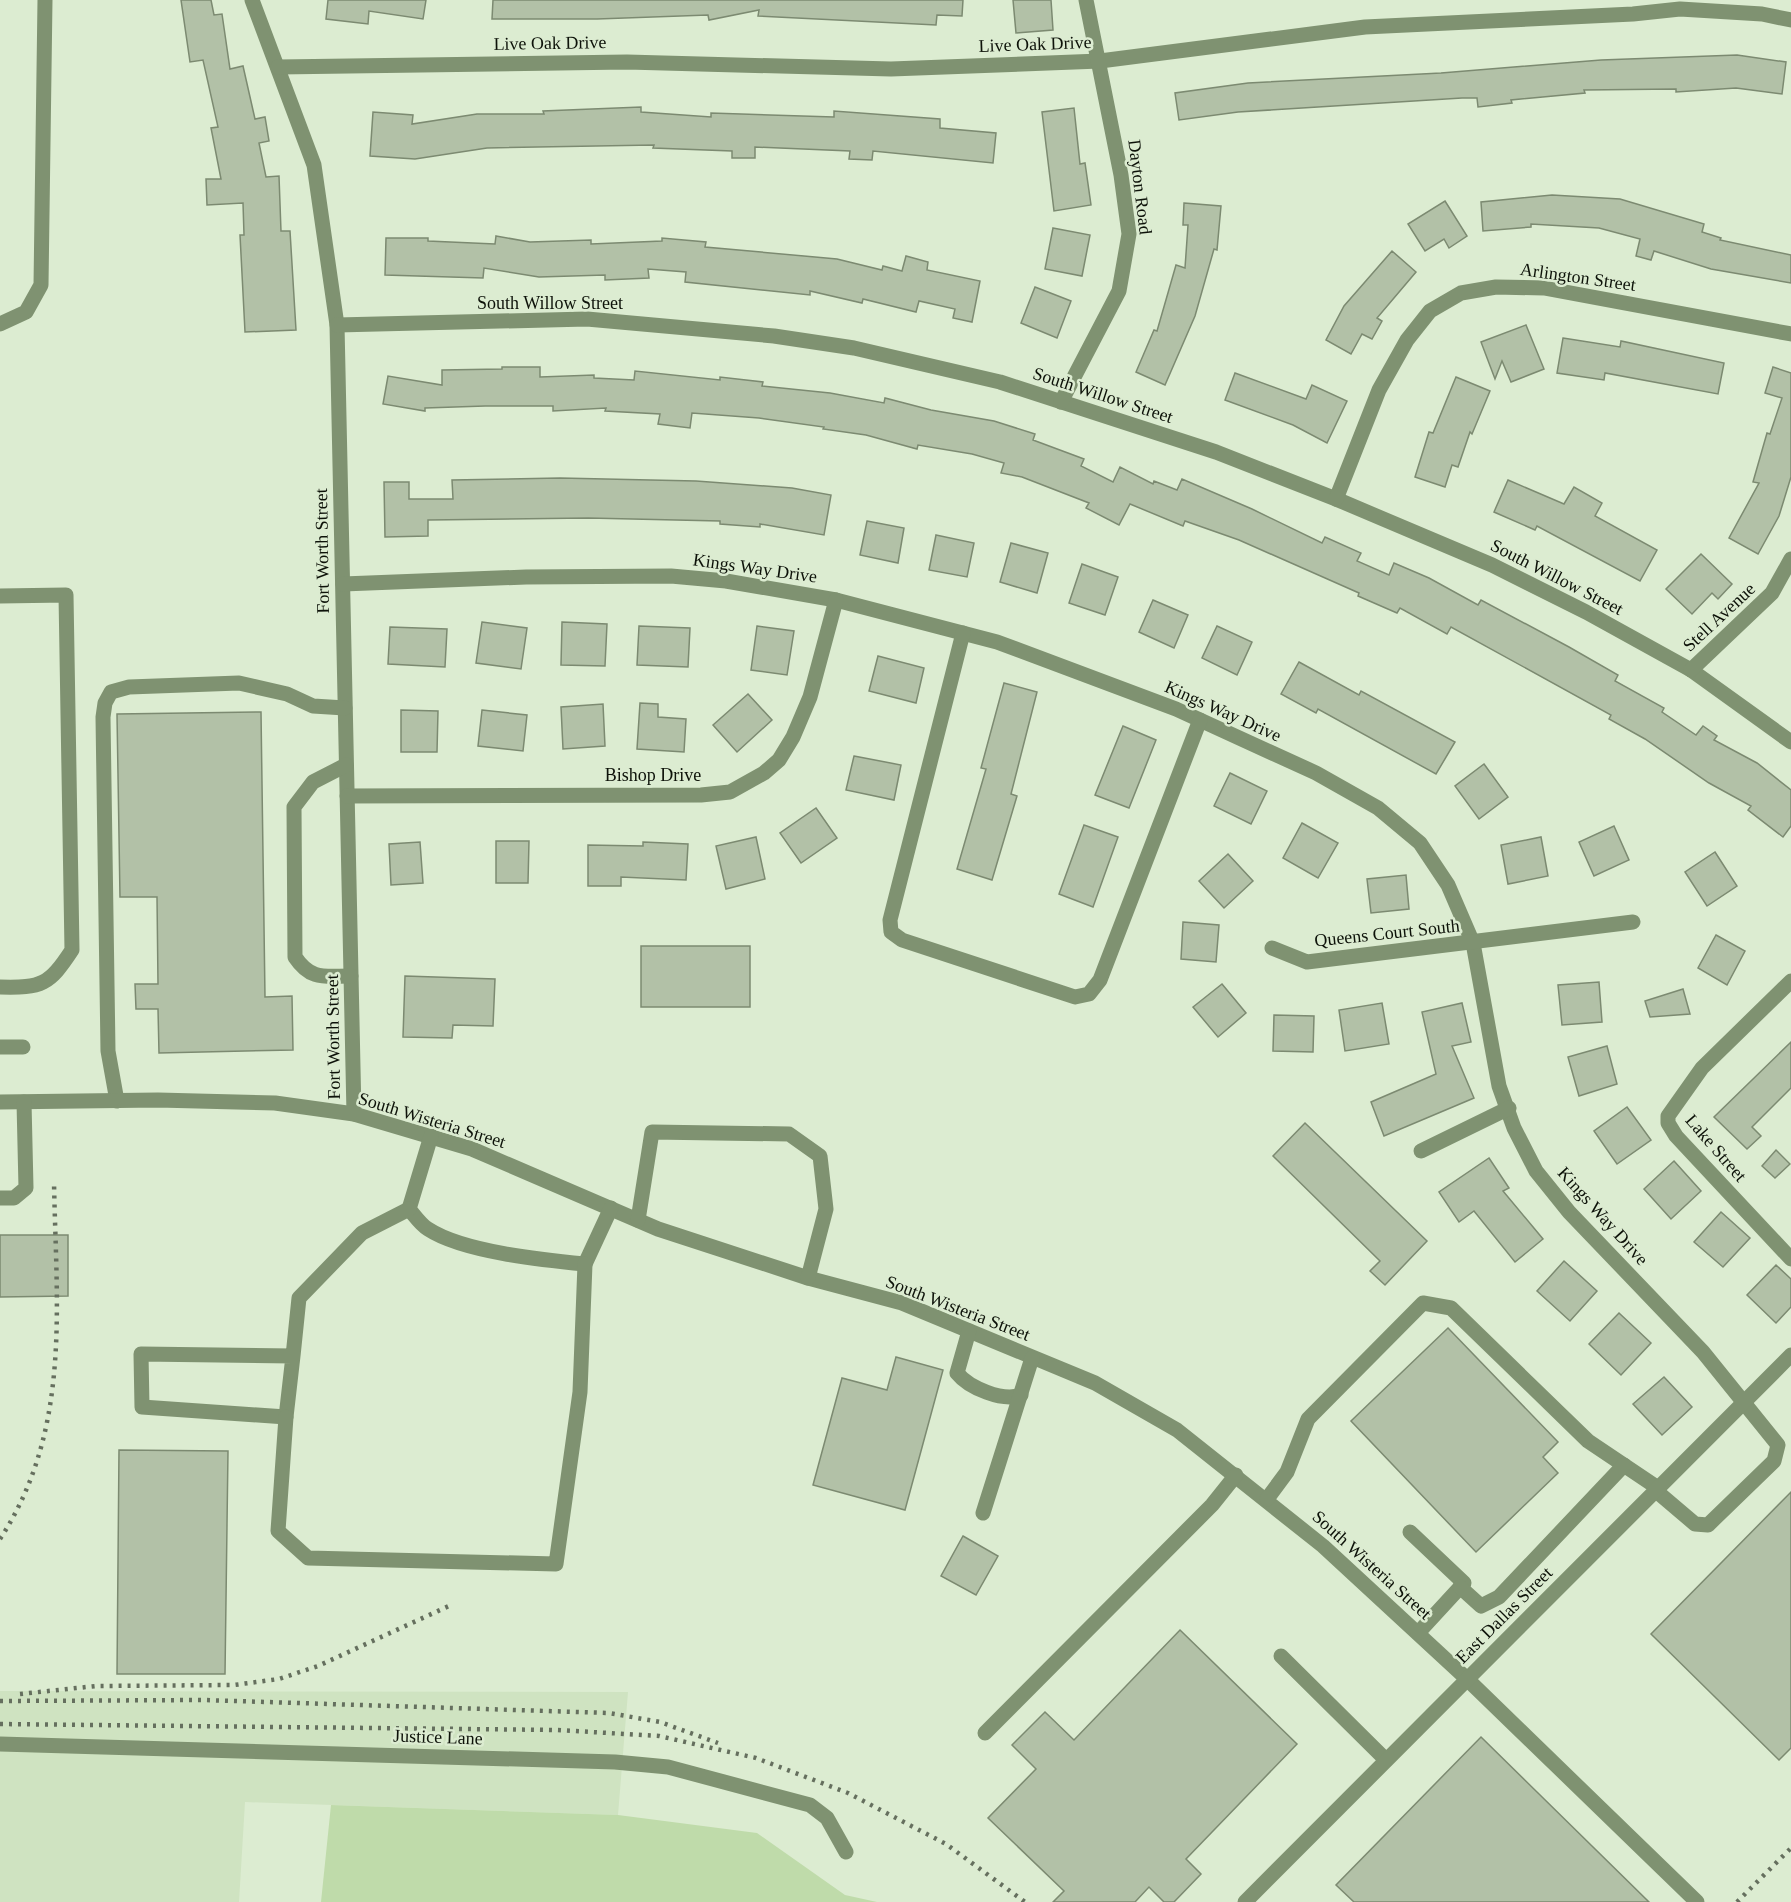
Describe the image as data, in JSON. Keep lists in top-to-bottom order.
{
  "streets": {
    "street": [
      "Live Oak Drive",
      "Dayton Road",
      "Arlington Street",
      "South Willow Street",
      "Fort Worth Street",
      "Kings Way Drive",
      "Stell Avenue",
      "Bishop Drive",
      "Queens Court South",
      "South Wisteria Street",
      "Lake Street",
      "East Dallas Street",
      "Justice Lane"
    ]
  },
  "crossings": [
    ["Live Oak Drive", "Dayton Road"],
    ["Live Oak Drive", "Fort Worth Street"],
    ["Dayton Road", "South Willow Street"],
    ["Arlington Street", "South Willow Street"],
    ["South Willow Street", "Fort Worth Street"],
    ["South Willow Street", "Stell Avenue"],
    ["Fort Worth Street", "Kings Way Drive"],
    ["Fort Worth Street", "Bishop Drive"],
    ["Fort Worth Street", "South Wisteria Street"],
    ["Kings Way Drive", "Bishop Drive"],
    ["Kings Way Drive", "Queens Court South"],
    ["Kings Way Drive", "East Dallas Street"],
    ["South Wisteria Street", "East Dallas Street"]
  ]
}
